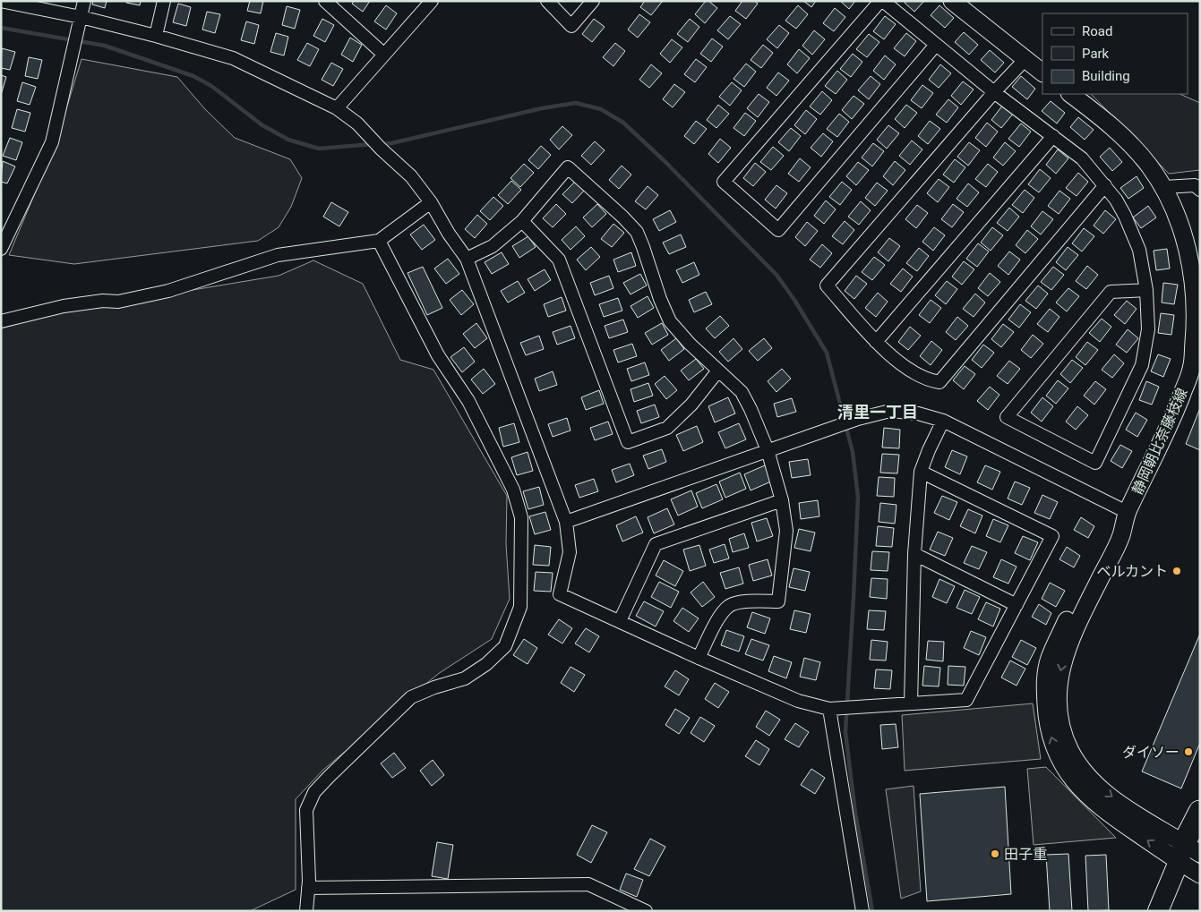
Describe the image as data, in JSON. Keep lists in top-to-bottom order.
{
  "streets": {
    "main road": ["静岡朝比奈藤枝線"]
  },
  "districts": ["清里一丁目"],
  "places": ["ベルカント", "ダイソー", "田子重"],
  "legend": ["Road", "Park", "Building"]
}
